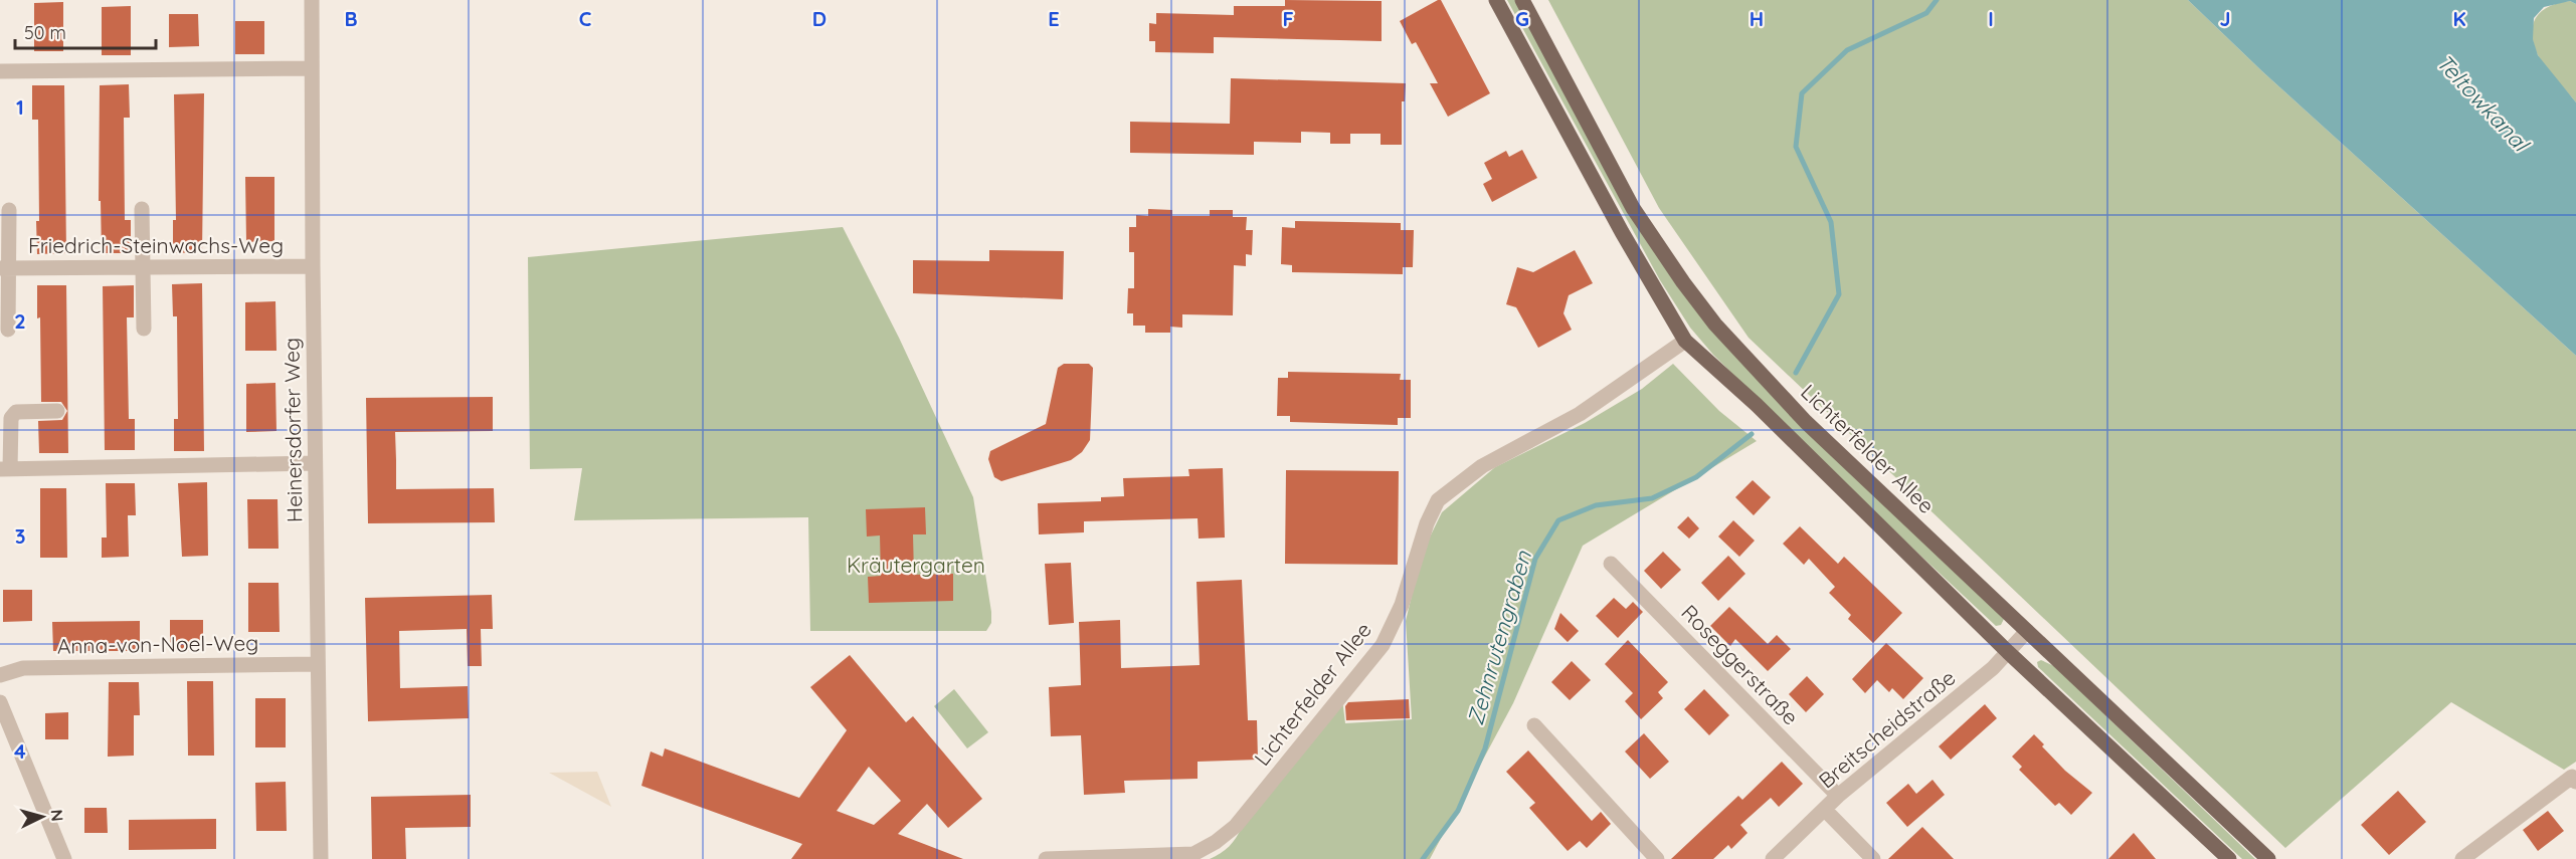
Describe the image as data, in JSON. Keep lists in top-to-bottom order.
{
  "streets": {
    "main road": ["Lichterfelder Allee"],
    "street": [
      "Friedrich-Steinwachs-Weg",
      "Heinersdorfer Weg",
      "Anna-von-Noel-Weg",
      "Roseggerstraße",
      "Breitscheidstraße"
    ]
  },
  "crossings": [
    ["Friedrich-Steinwachs-Weg", "Heinersdorfer Weg"],
    ["Heinersdorfer Weg", "Anna-von-Noel-Weg"],
    ["Lichterfelder Allee", "Breitscheidstraße"],
    ["Roseggerstraße", "Breitscheidstraße"]
  ],
  "water": ["Teltowkanal", "Zehnrutengraben"],
  "parks": ["Kräutergarten"],
  "scale_bar": "50 m",
  "north": "right",
  "grid": {
    "columns": [
      "B",
      "C",
      "D",
      "E",
      "F",
      "G",
      "H",
      "I",
      "J",
      "K"
    ],
    "rows": [
      "1",
      "2",
      "3",
      "4"
    ]
  }
}
